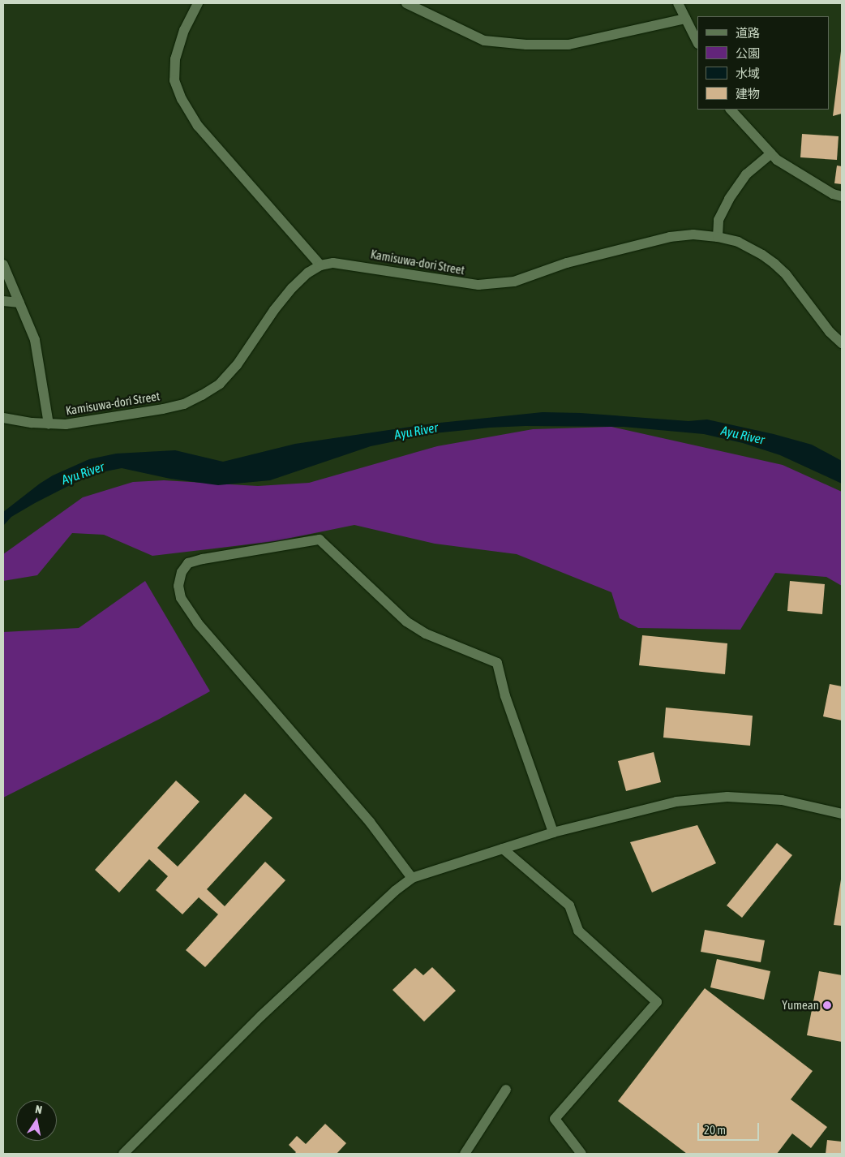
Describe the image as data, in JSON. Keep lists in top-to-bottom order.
{
  "streets": {
    "street": ["Kamisuwa-dori Street"]
  },
  "water": ["Ayu River"],
  "places": ["Yumean"],
  "legend": [
    "道路",
    "公園",
    "水域",
    "建物"
  ],
  "scale_bar": "20 m",
  "north": "top"
}
